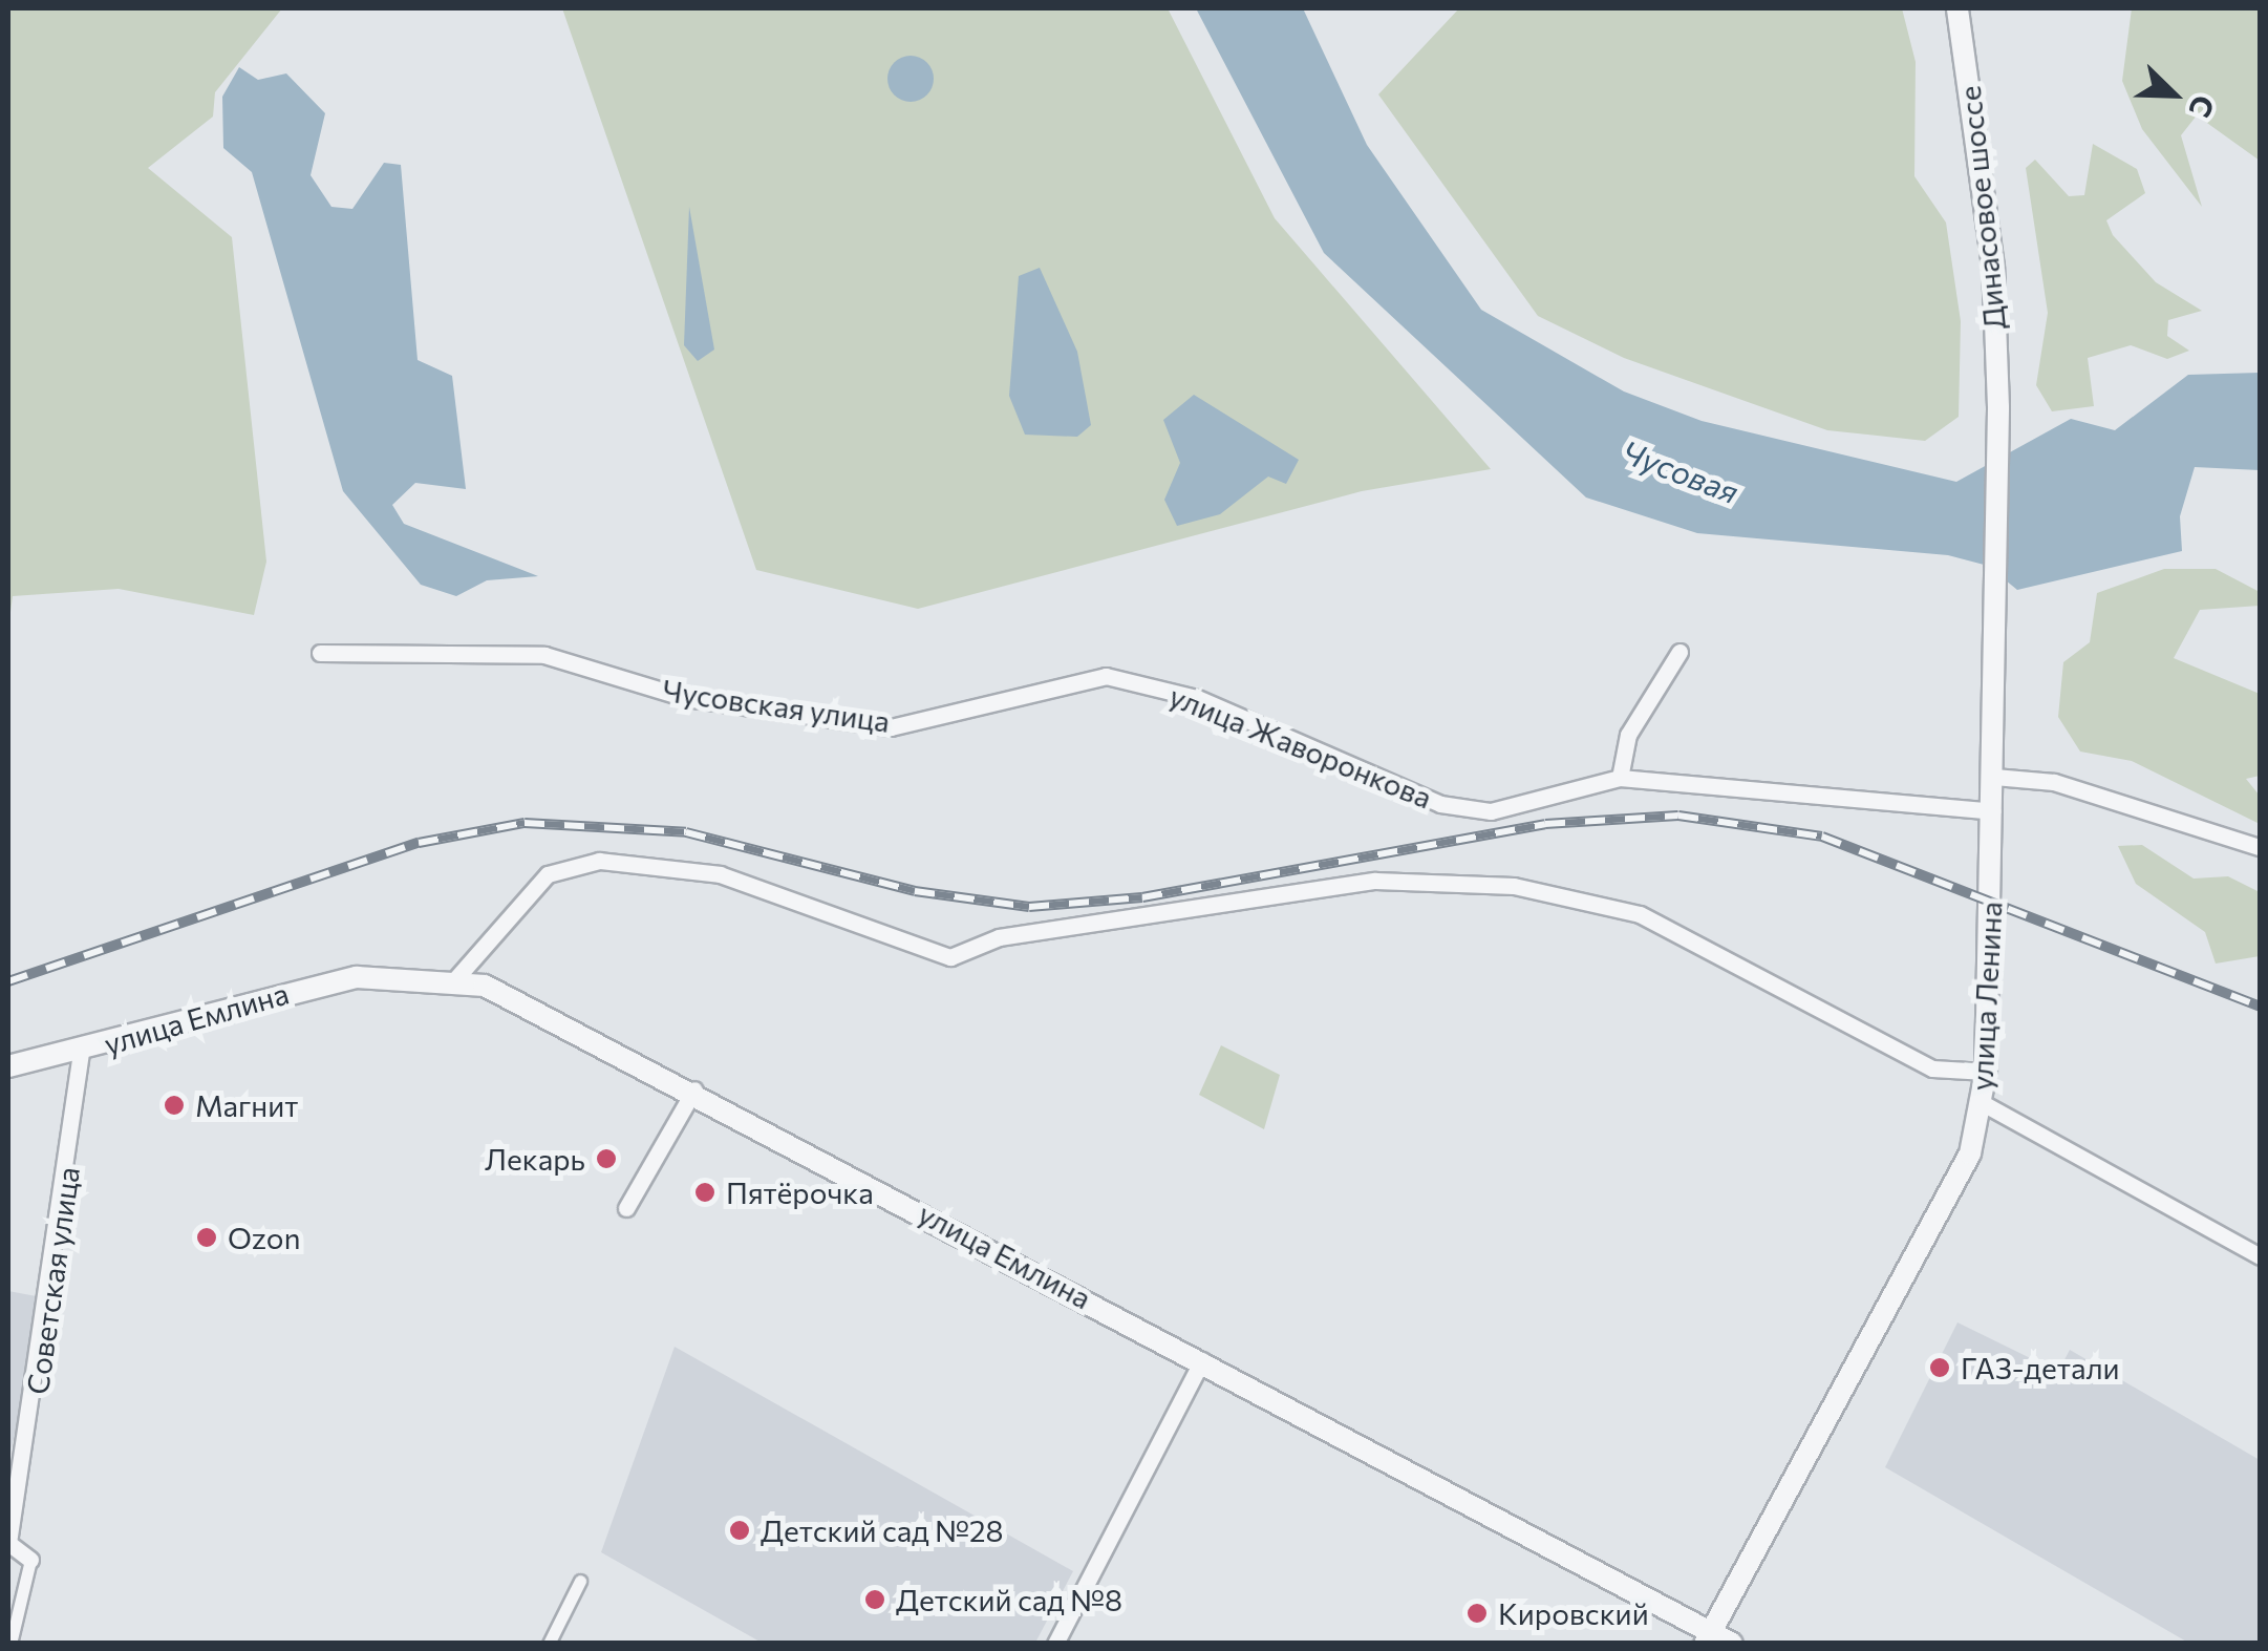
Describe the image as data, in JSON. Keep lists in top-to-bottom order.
{
  "streets": {
    "street": [
      "Динасовое шоссе",
      "Чусовская улица",
      "улица Жаворонкова",
      "улица Ленина",
      "улица Емлина",
      "Советская улица"
    ]
  },
  "crossings": [
    ["Динасовое шоссе", "улица Ленина"],
    ["Чусовская улица", "улица Жаворонкова"],
    ["улица Жаворонкова", "улица Ленина"],
    ["улица Ленина", "улица Емлина"],
    ["улица Емлина", "Советская улица"]
  ],
  "water": ["Чусовая"],
  "places": [
    "Магнит",
    "Лекарь",
    "Пятёрочка",
    "Ozon",
    "ГАЗ-детали",
    "Детский сад №28",
    "Детский сад №8",
    "Кировский"
  ],
  "north": "bottom right"
}
